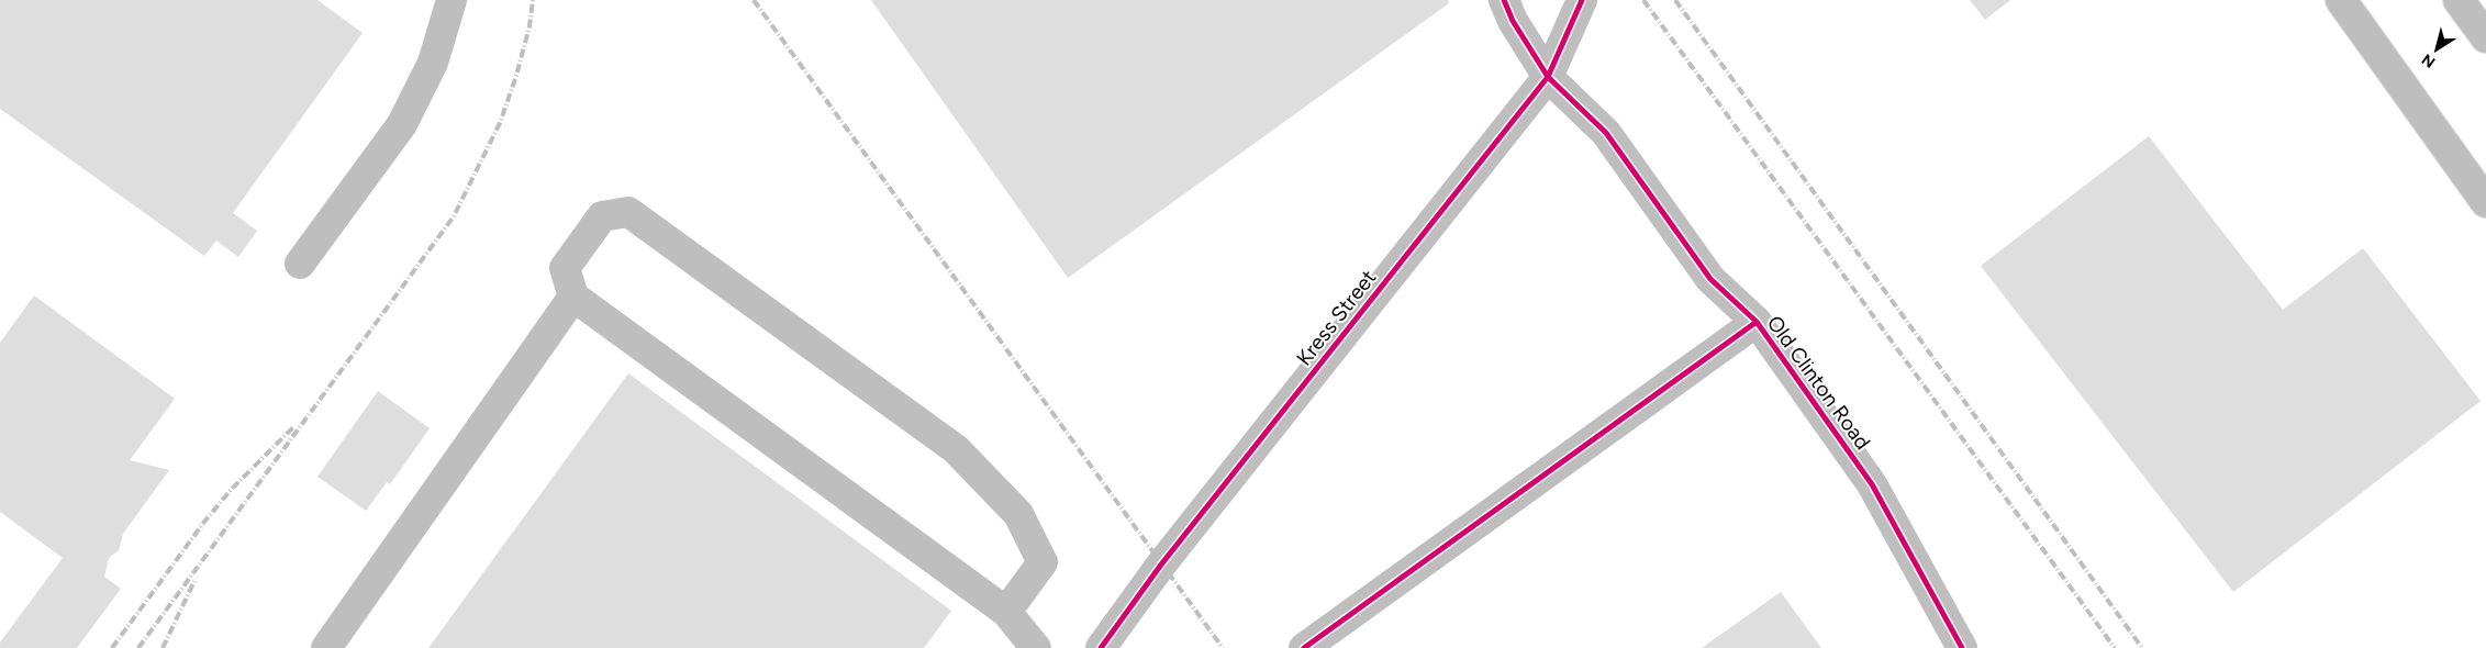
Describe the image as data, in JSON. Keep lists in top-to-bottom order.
{
  "streets": {
    "street": ["Kress Street", "Old Clinton Road"]
  },
  "crossings": [
    ["Kress Street", "Old Clinton Road"]
  ],
  "north": "bottom left"
}
